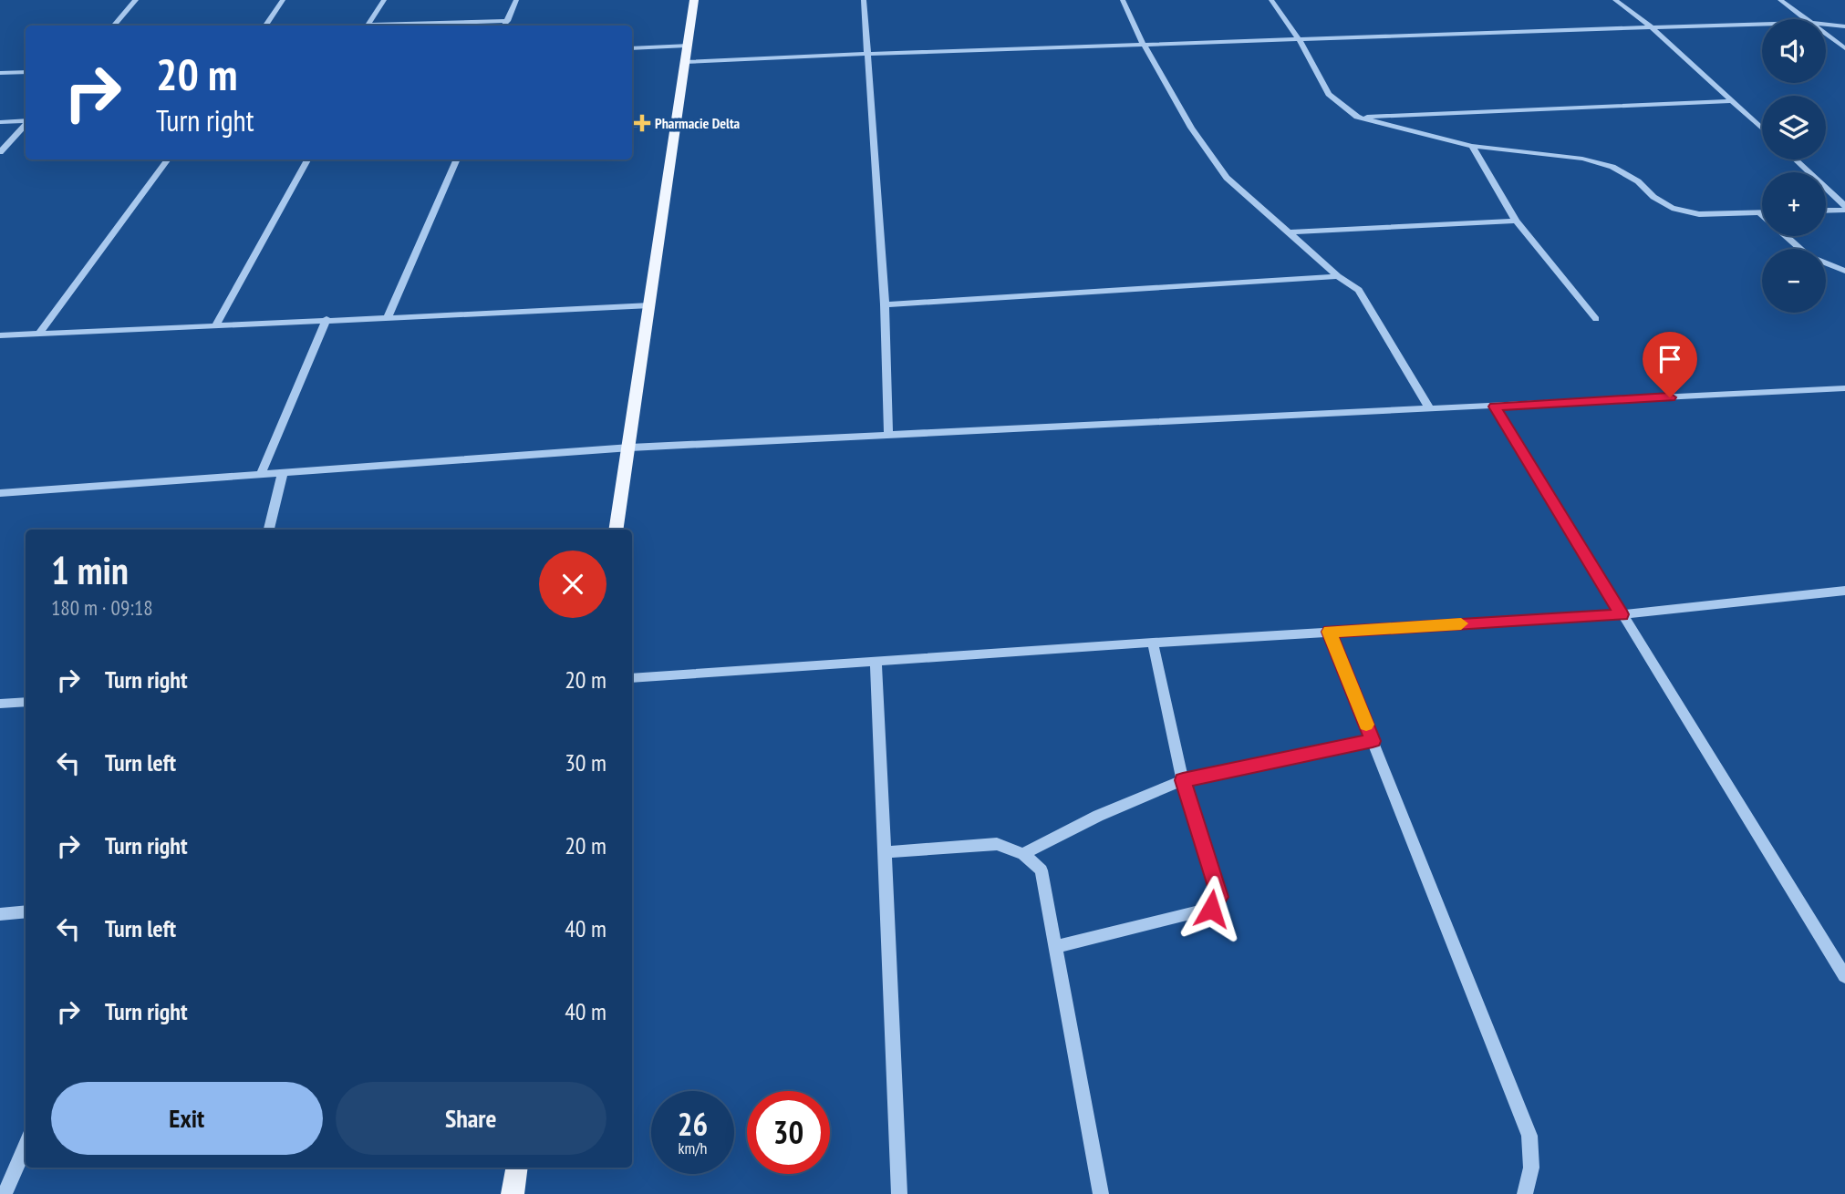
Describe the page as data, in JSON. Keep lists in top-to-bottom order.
{
  "places": {
    "health": ["Pharmacie Delta"]
  },
  "page": {
    "map_buttons": ["+", "−"],
    "turn": ["20 m", "Turn right"],
    "heading": ["1 min", "180 m · 09:18"],
    "list": [
      {
        "name": "Turn right",
        "value": "20 m"
      },
      {
        "name": "Turn left",
        "value": "30 m"
      },
      {
        "name": "Turn right",
        "value": "20 m"
      },
      {
        "name": "Turn left",
        "value": "40 m"
      },
      {
        "name": "Turn right",
        "value": "40 m"
      }
    ],
    "buttons": ["Exit", "Share"],
    "speed": "26 km/h",
    "limit": "30"
  }
}
